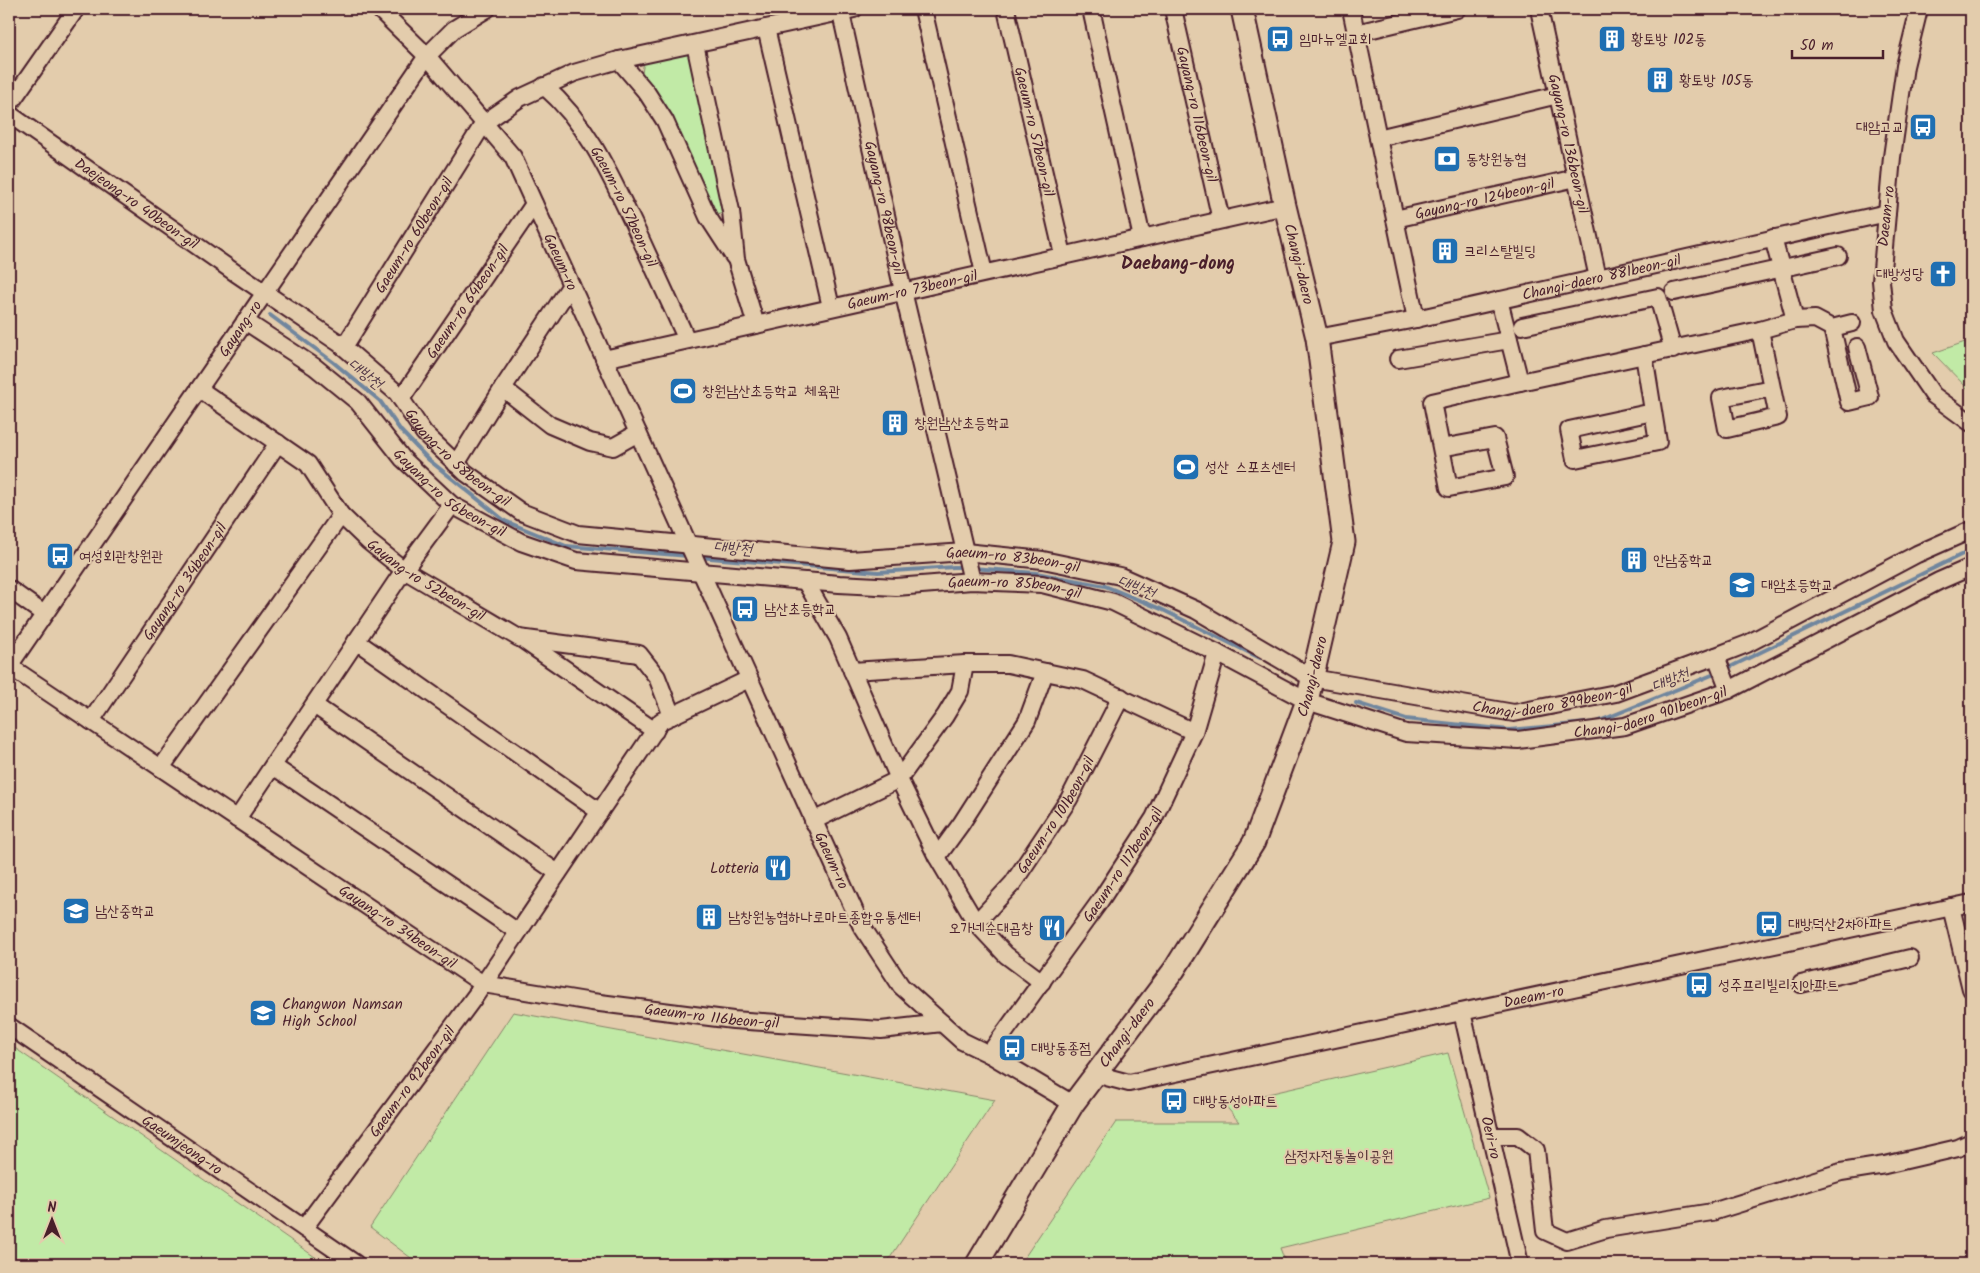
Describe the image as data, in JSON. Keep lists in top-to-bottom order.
{
  "streets": {
    "main road": ["Changi-daero"],
    "street": [
      "Gayang-ro 116beon-gil",
      "Gaeum-ro 57beon-gil",
      "Gayang-ro 136beon-gil",
      "Gayang-ro 124beon-gil",
      "Daejeong-ro 40beon-gil",
      "Gayang-ro 98beon-gil",
      "Daeam-ro",
      "Gaeum-ro 60beon-gil",
      "Gaeum-ro",
      "Changi-daero 881beon-gil",
      "Gaeum-ro 73beon-gil",
      "Gaeum-ro 64beon-gil",
      "Gayang-ro",
      "Gayang-ro 58beon-gil",
      "Gayang-ro 56beon-gil",
      "Gaeum-ro 83beon-gil",
      "Gayang-ro 52beon-gil",
      "Gayang-ro 34beon-gil",
      "Gaeum-ro 85beon-gil",
      "Changi-daero 899beon-gil",
      "Changi-daero 901beon-gil",
      "Gaeum-ro 101beon-gil",
      "Gaeum-ro 117beon-gil",
      "Gaeum-ro 116beon-gil",
      "Gaeum-ro 92beon-gil",
      "Oeri-ro",
      "Gaeumjeong-ro"
    ]
  },
  "crossings": [
    ["Gayang-ro 116beon-gil", "Gaeum-ro 73beon-gil"],
    ["Gaeum-ro 57beon-gil", "Gaeum-ro 73beon-gil"],
    ["Gayang-ro 136beon-gil", "Gayang-ro 124beon-gil"],
    ["Gayang-ro 136beon-gil", "Changi-daero 881beon-gil"],
    ["Gayang-ro 124beon-gil", "Changi-daero 881beon-gil"],
    ["Daejeong-ro 40beon-gil", "Gayang-ro"],
    ["Daejeong-ro 40beon-gil", "Gayang-ro 58beon-gil"],
    ["Gayang-ro 98beon-gil", "Gaeum-ro 73beon-gil"],
    ["Gayang-ro 98beon-gil", "Gaeum-ro 83beon-gil"],
    ["Gayang-ro 98beon-gil", "Gaeum-ro 85beon-gil"],
    ["Daeam-ro", "Changi-daero"],
    ["Daeam-ro", "Changi-daero 881beon-gil"],
    ["Daeam-ro", "Oeri-ro"],
    ["Gaeum-ro 60beon-gil", "Gaeum-ro"],
    ["Gaeum-ro 60beon-gil", "Gayang-ro 58beon-gil"],
    ["Gaeum-ro", "Changi-daero"],
    ["Gaeum-ro", "Gaeum-ro 73beon-gil"],
    ["Gaeum-ro", "Gaeum-ro 64beon-gil"],
    ["Gaeum-ro", "Gayang-ro"],
    ["Gaeum-ro", "Gayang-ro 58beon-gil"],
    ["Gaeum-ro", "Gayang-ro 56beon-gil"],
    ["Gaeum-ro", "Gaeum-ro 83beon-gil"],
    ["Gaeum-ro", "Gaeum-ro 85beon-gil"],
    ["Gaeum-ro", "Gaeum-ro 117beon-gil"],
    ["Gaeum-ro", "Gaeum-ro 116beon-gil"],
    ["Gaeum-ro", "Gaeum-ro 92beon-gil"],
    ["Changi-daero", "Changi-daero 881beon-gil"],
    ["Changi-daero", "Gaeum-ro 73beon-gil"],
    ["Changi-daero", "Gaeum-ro 83beon-gil"],
    ["Changi-daero", "Gaeum-ro 85beon-gil"],
    ["Changi-daero", "Changi-daero 899beon-gil"],
    ["Changi-daero", "Changi-daero 901beon-gil"],
    ["Gaeum-ro 64beon-gil", "Gayang-ro 58beon-gil"],
    ["Gayang-ro", "Gayang-ro 58beon-gil"],
    ["Gayang-ro", "Gayang-ro 56beon-gil"],
    ["Gayang-ro", "Gayang-ro 52beon-gil"],
    ["Gayang-ro", "Gayang-ro 34beon-gil"],
    ["Gayang-ro 58beon-gil", "Gaeum-ro 83beon-gil"],
    ["Gayang-ro 56beon-gil", "Gaeum-ro 85beon-gil"],
    ["Gaeum-ro 83beon-gil", "Changi-daero 899beon-gil"],
    ["Gayang-ro 52beon-gil", "Gayang-ro 34beon-gil"],
    ["Gayang-ro 52beon-gil", "Gaeum-ro 92beon-gil"],
    ["Gayang-ro 34beon-gil", "Gaeum-ro 116beon-gil"],
    ["Gayang-ro 34beon-gil", "Gaeum-ro 92beon-gil"],
    ["Gaeum-ro 85beon-gil", "Changi-daero 901beon-gil"],
    ["Gaeum-ro 85beon-gil", "Gaeum-ro 117beon-gil"],
    ["Gaeum-ro 116beon-gil", "Gaeum-ro 92beon-gil"],
    ["Gaeum-ro 92beon-gil", "Gaeumjeong-ro"]
  ],
  "districts": ["Daebang-dong"],
  "water": ["대방천"],
  "parks": ["삼정자전통놀이공원"],
  "places": {
    "bus stop": [
      "임마뉴엘교회",
      "대암고교",
      "여성회관창원관",
      "남산초등학교",
      "대방덕산2차아파트",
      "성주프리빌리지아파트",
      "대방동종점",
      "대방동성아파트"
    ],
    "building": [
      "황토방 102동",
      "황토방 105동",
      "크리스탈빌딩",
      "창원남산초등학교",
      "안남중학교",
      "남창원농협하나로마트종합유통센터"
    ],
    "bank": ["동창원농협"],
    "church": ["대방성당"],
    "sports": ["창원남산초등학교 체육관", "성산 스포츠센터"],
    "school or university": ["대암초등학교", "남산중학교", "Changwon Namsan High School"],
    "restaurant": ["Lotteria", "오가네순대곱창"]
  },
  "scale_bar": "50 m",
  "north": "top"
}
